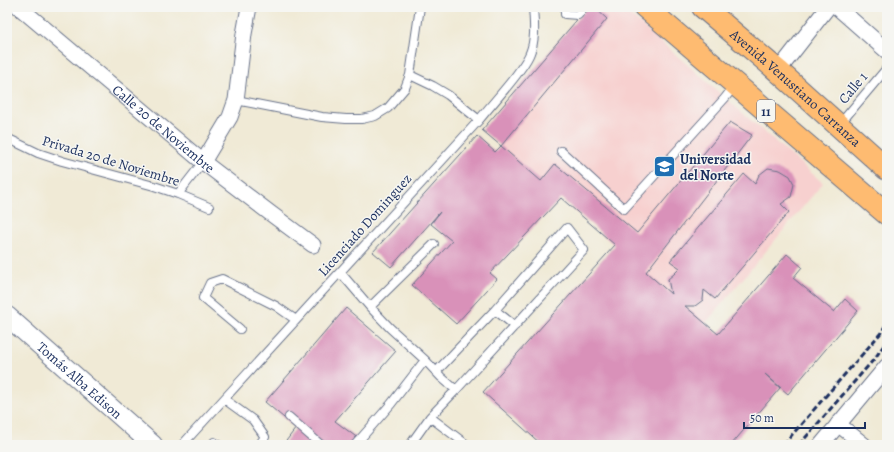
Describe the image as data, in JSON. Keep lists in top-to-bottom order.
{
  "streets": {
    "main road": ["Avenida Venustiano Carranza", "11"],
    "street": ["Calle 20 de Noviembre", "Tomás Alba Edison"],
    "lane": ["Calle 1", "Privada 20 de Noviembre", "Licenciado Dominguez"]
  },
  "crossings": [
    ["Avenida Venustiano Carranza", "Calle 1"]
  ],
  "places": {
    "school or university": ["Universidad del Norte"]
  },
  "scale_bar": "50 m"
}
